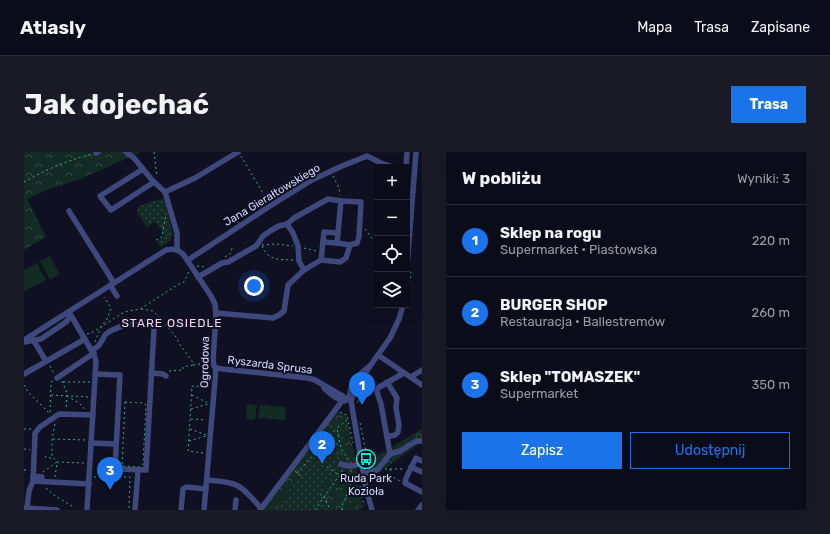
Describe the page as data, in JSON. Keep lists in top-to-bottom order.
{
  "streets": {
    "street": ["Jana Gierałtowskiego", "Ogrodowa", "Ryszarda Sprusa"]
  },
  "crossings": [
    ["Jana Gierałtowskiego", "Ogrodowa"],
    ["Ogrodowa", "Ryszarda Sprusa"]
  ],
  "districts": ["STARE OSIEDLE"],
  "places": {
    "bus stop": ["Ruda Park Kozioła"]
  },
  "page": {
    "header": "Atlasly",
    "nav": ["Mapa", "Trasa", "Zapisane"],
    "buttons": [
      "Trasa",
      ["Zapisz", "Udostępnij"]
    ],
    "title": "Jak dojechać",
    "heading": ["W pobliżu", "Wyniki: 3"],
    "map_buttons": ["+", "−"],
    "list": [
      {
        "mark": "1",
        "name": "Sklep na rogu",
        "note": "Supermarket · Piastowska",
        "value": "220 m"
      },
      {
        "mark": "2",
        "name": "BURGER SHOP",
        "note": "Restauracja · Ballestremów",
        "value": "260 m"
      },
      {
        "mark": "3",
        "name": "Sklep \"TOMASZEK\"",
        "note": "Supermarket",
        "value": "350 m"
      }
    ],
    "pins": ["1", "2", "3"]
  }
}
